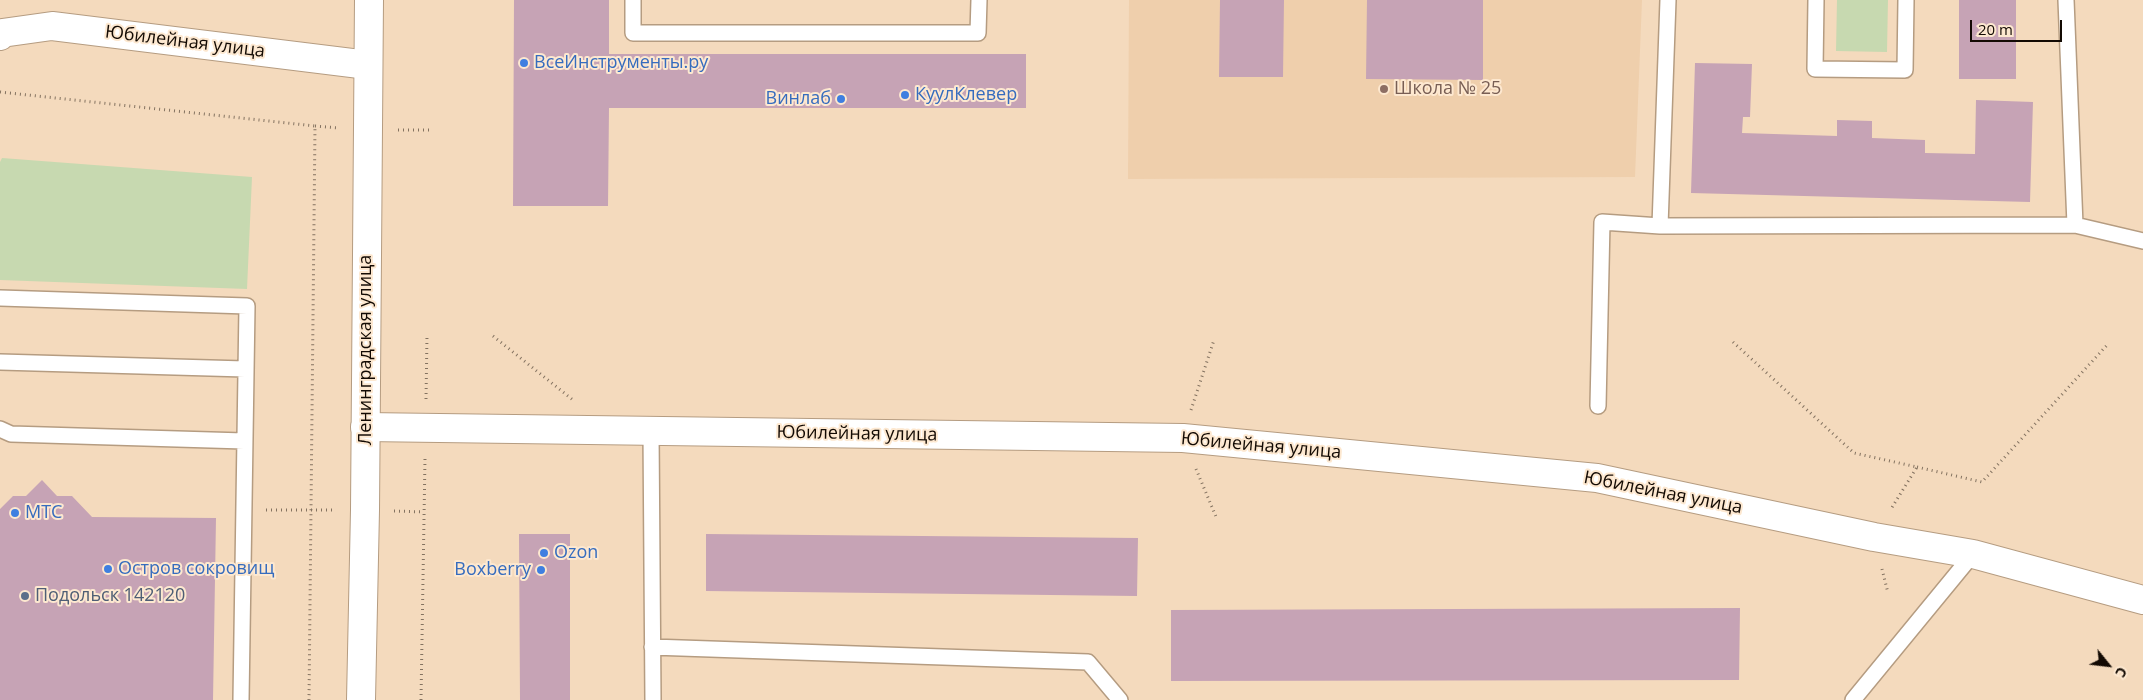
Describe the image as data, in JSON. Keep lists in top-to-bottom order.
{
  "streets": {
    "street": ["Юбилейная улица", "Ленинградская улица"]
  },
  "crossings": [
    ["Юбилейная улица", "Ленинградская улица"]
  ],
  "places": [
    "ВсеИнструменты.ру",
    "Школа № 25",
    "КуулКлевер",
    "Винлаб",
    "МТС",
    "Ozon",
    "Остров сокровищ",
    "Boxberry",
    "Подольск 142120"
  ],
  "scale_bar": "20 m",
  "north": "bottom right"
}
